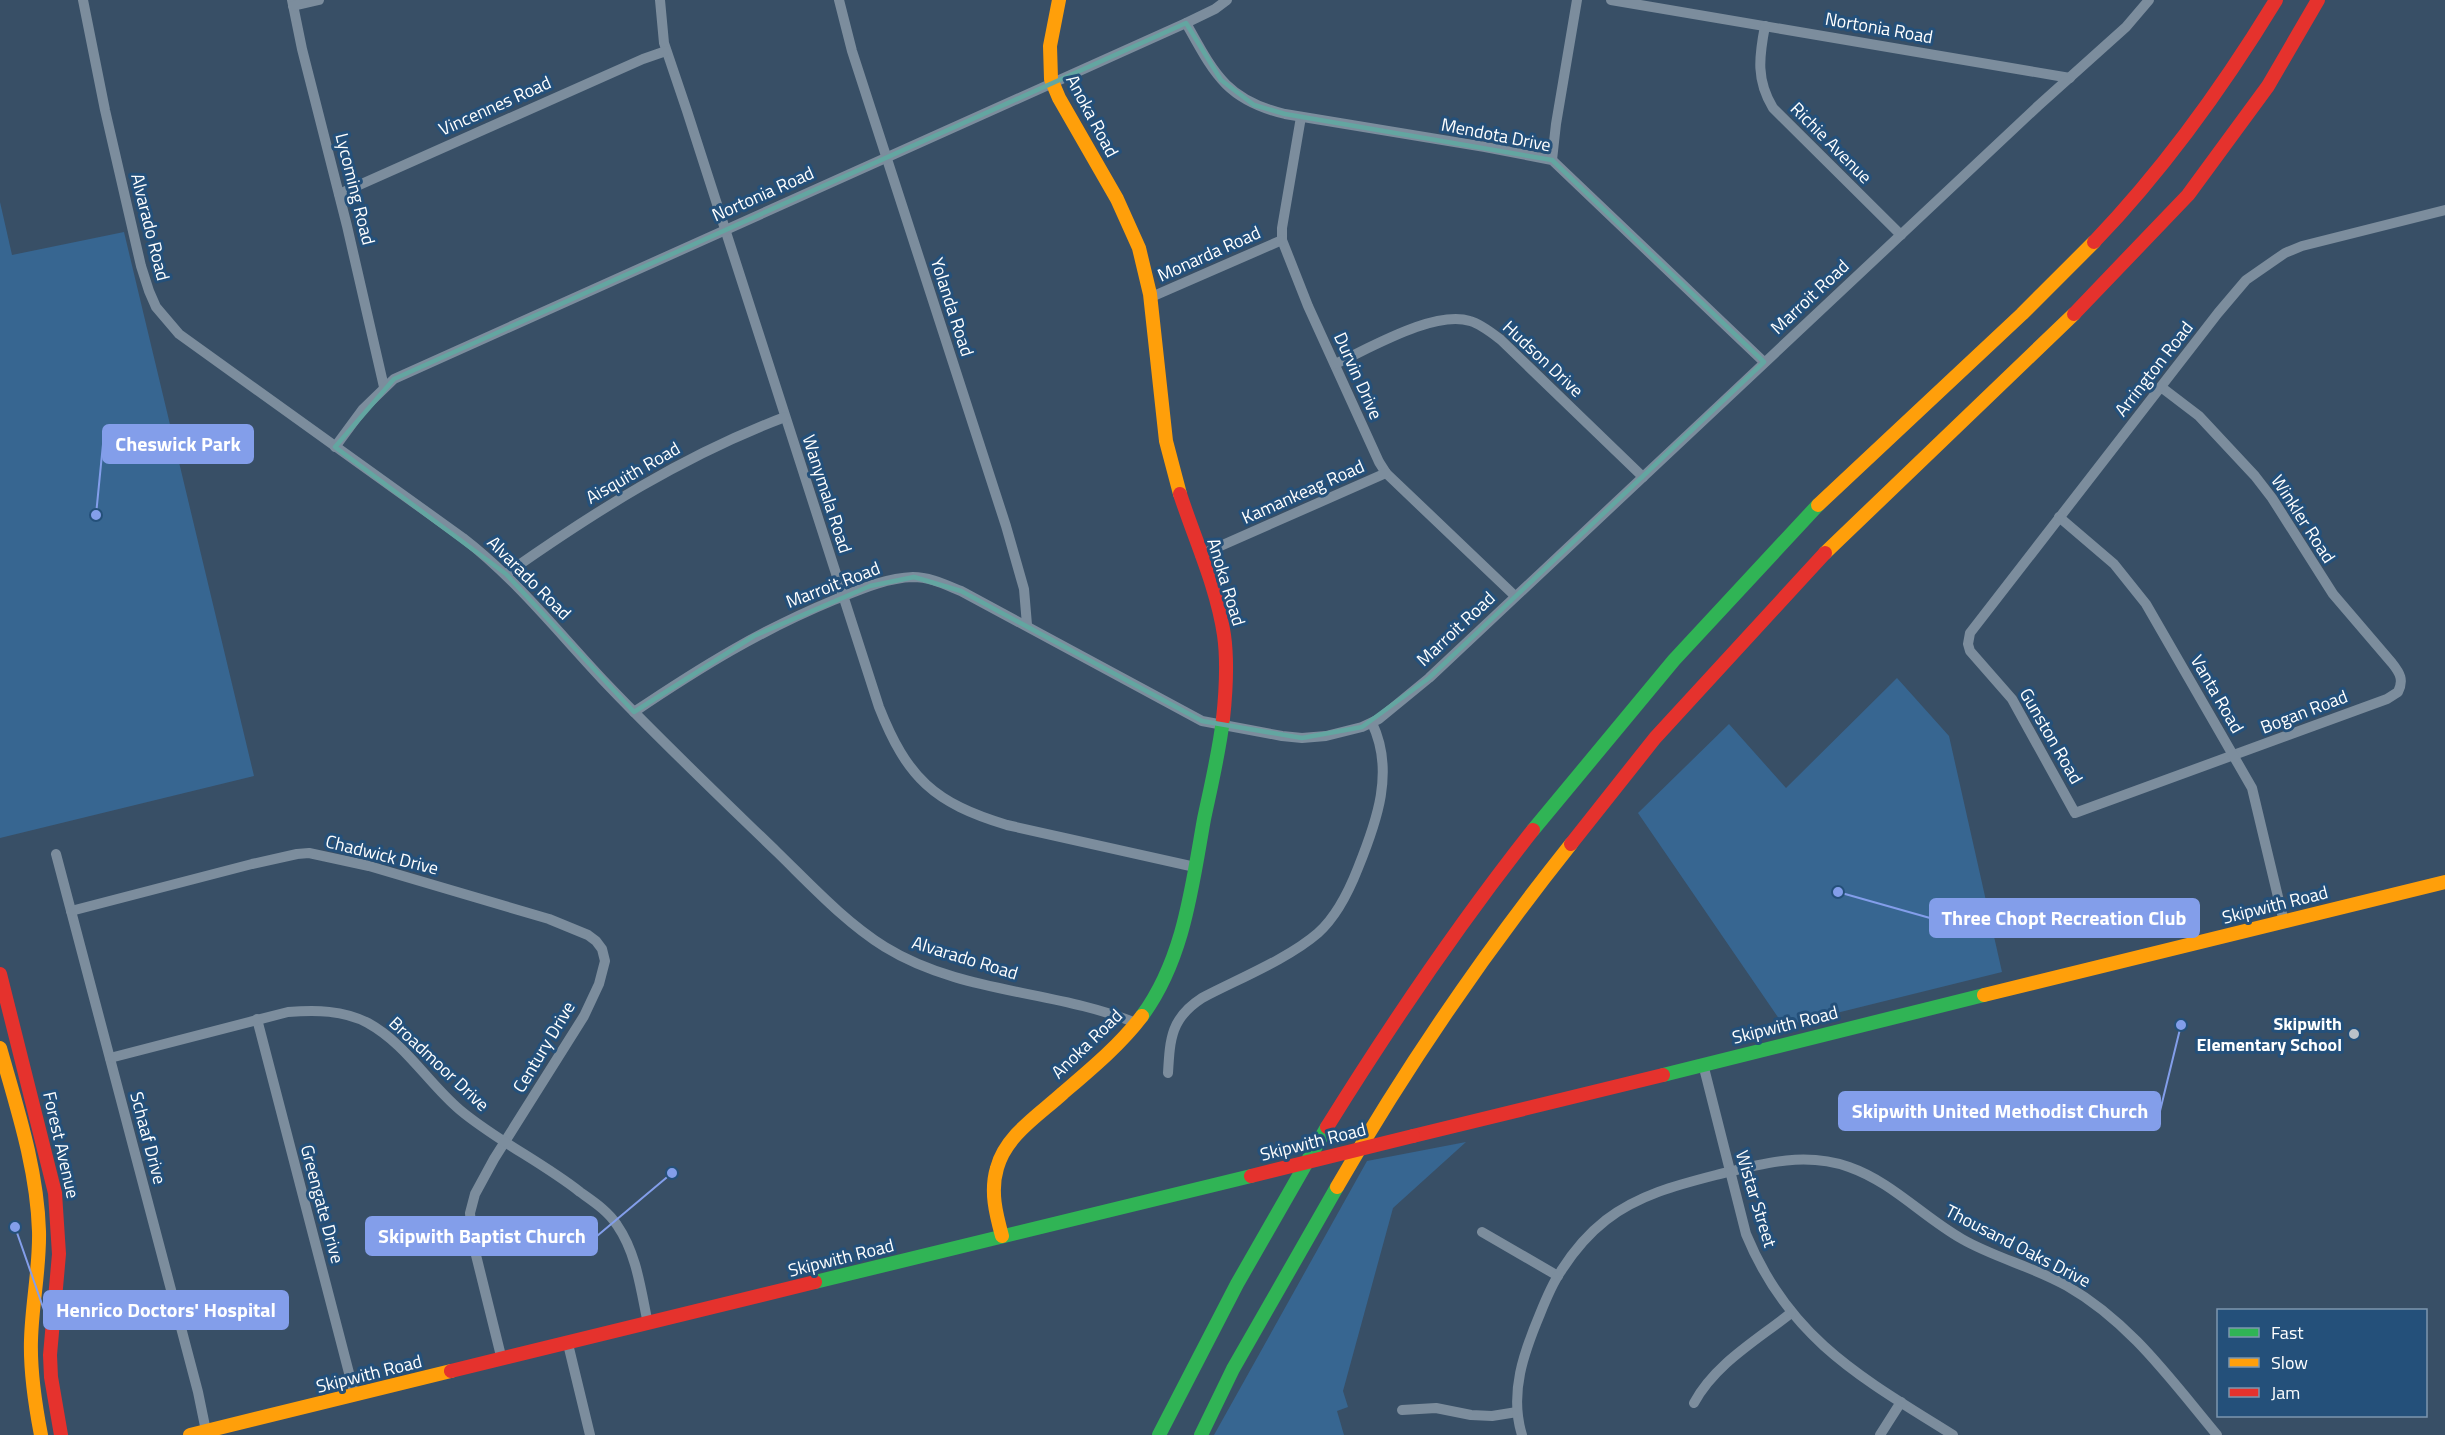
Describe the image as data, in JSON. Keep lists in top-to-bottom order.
{
  "streets": {
    "main road": ["Anoka Road", "Skipwith Road", "Forest Avenue"],
    "street": [
      "Nortonia Road",
      "Vincennes Road",
      "Mendota Drive",
      "Richie Avenue",
      "Lycoming Road",
      "Alvarado Road",
      "Monarda Road",
      "Marroit Road",
      "Yolanda Road",
      "Hudson Drive",
      "Arrington Road",
      "Durvin Drive",
      "Aisquith Road",
      "Kamankeag Road",
      "Wanymala Road",
      "Winkler Road",
      "Vanta Road",
      "Bogan Road",
      "Gunston Road",
      "Chadwick Drive",
      "Century Drive",
      "Broadmoor Drive",
      "Schaaf Drive",
      "Wistar Street",
      "Greengate Drive",
      "Thousand Oaks Drive"
    ]
  },
  "crossings": [
    ["Nortonia Road", "Anoka Road"],
    ["Nortonia Road", "Mendota Drive"],
    ["Nortonia Road", "Richie Avenue"],
    ["Nortonia Road", "Lycoming Road"],
    ["Nortonia Road", "Alvarado Road"],
    ["Nortonia Road", "Marroit Road"],
    ["Nortonia Road", "Yolanda Road"],
    ["Nortonia Road", "Wanymala Road"],
    ["Vincennes Road", "Lycoming Road"],
    ["Vincennes Road", "Wanymala Road"],
    ["Anoka Road", "Alvarado Road"],
    ["Anoka Road", "Monarda Road"],
    ["Anoka Road", "Marroit Road"],
    ["Anoka Road", "Kamankeag Road"],
    ["Anoka Road", "Wanymala Road"],
    ["Anoka Road", "Skipwith Road"],
    ["Mendota Drive", "Marroit Road"],
    ["Mendota Drive", "Durvin Drive"],
    ["Richie Avenue", "Marroit Road"],
    ["Alvarado Road", "Marroit Road"],
    ["Alvarado Road", "Aisquith Road"],
    ["Monarda Road", "Durvin Drive"],
    ["Marroit Road", "Yolanda Road"],
    ["Marroit Road", "Hudson Drive"],
    ["Marroit Road", "Durvin Drive"],
    ["Marroit Road", "Wanymala Road"],
    ["Hudson Drive", "Durvin Drive"],
    ["Arrington Road", "Winkler Road"],
    ["Arrington Road", "Vanta Road"],
    ["Arrington Road", "Gunston Road"],
    ["Durvin Drive", "Kamankeag Road"],
    ["Aisquith Road", "Wanymala Road"],
    ["Winkler Road", "Bogan Road"],
    ["Vanta Road", "Bogan Road"],
    ["Vanta Road", "Skipwith Road"],
    ["Bogan Road", "Gunston Road"],
    ["Chadwick Drive", "Century Drive"],
    ["Chadwick Drive", "Schaaf Drive"],
    ["Skipwith Road", "Century Drive"],
    ["Skipwith Road", "Broadmoor Drive"],
    ["Skipwith Road", "Schaaf Drive"],
    ["Skipwith Road", "Wistar Street"],
    ["Skipwith Road", "Greengate Drive"],
    ["Century Drive", "Broadmoor Drive"],
    ["Broadmoor Drive", "Schaaf Drive"],
    ["Broadmoor Drive", "Greengate Drive"],
    ["Wistar Street", "Thousand Oaks Drive"]
  ],
  "places": [
    "Cheswick Park",
    "Three Chopt Recreation Club",
    "Skipwith United Methodist Church",
    "Skipwith Elementary School",
    "Skipwith Baptist Church",
    "Henrico Doctors' Hospital"
  ],
  "legend": ["Fast", "Slow", "Jam"]
}
